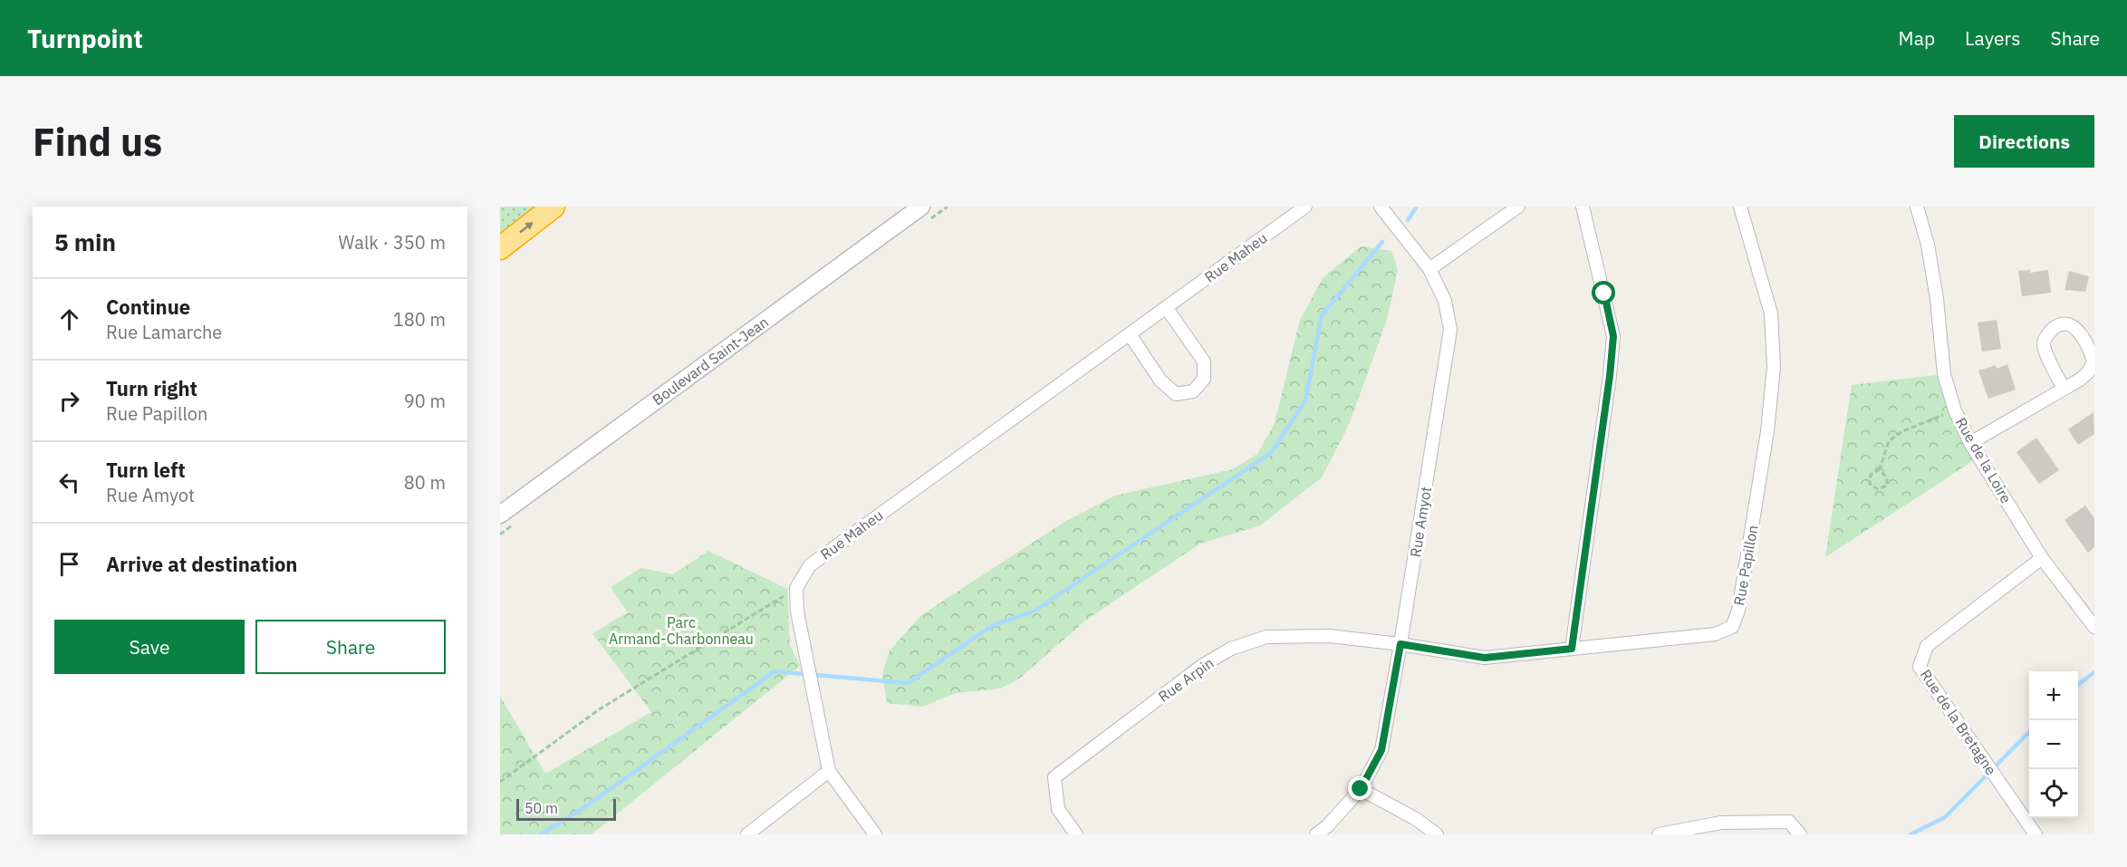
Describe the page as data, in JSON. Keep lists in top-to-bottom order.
{
  "streets": {
    "street": [
      "Rue Maheu",
      "Boulevard Saint-Jean",
      "Rue de la Loire",
      "Rue Amyot",
      "Rue Papillon",
      "Rue Arpin",
      "Rue de la Bretagne"
    ]
  },
  "crossings": [
    ["Rue de la Loire", "Rue de la Bretagne"],
    ["Rue Amyot", "Rue Papillon"],
    ["Rue Amyot", "Rue Arpin"],
    ["Rue Papillon", "Rue Arpin"]
  ],
  "parks": ["Parc Armand-Charbonneau"],
  "scale_bar": "50 m",
  "page": {
    "header": "Turnpoint",
    "nav": ["Map", "Layers", "Share"],
    "buttons": [
      "Directions",
      ["Save", "Share"]
    ],
    "title": "Find us",
    "heading": ["5 min", "Walk · 350 m"],
    "list": [
      ["Continue", "Rue Lamarche", "180 m"],
      ["Turn right", "Rue Papillon", "90 m"],
      ["Turn left", "Rue Amyot", "80 m"],
      "Arrive at destination"
    ],
    "map_buttons": ["+", "−"],
    "scale": "50 m"
  }
}
